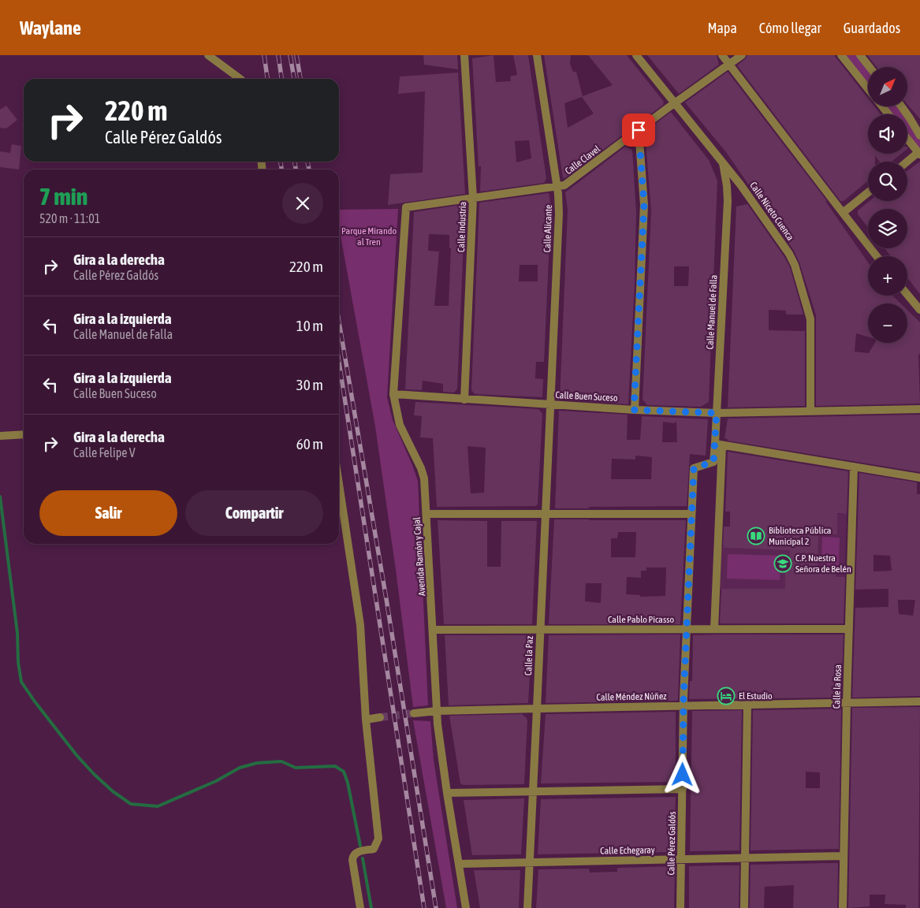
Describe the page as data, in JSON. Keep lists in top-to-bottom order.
{
  "streets": {
    "street": [
      "Calle Clavel",
      "Calle Niceto Cuenca",
      "Calle Industria",
      "Calle Alicante",
      "Calle Manuel de Falla",
      "Calle Buen Suceso",
      "Avenida Ramón y Cajal",
      "Calle Pablo Picasso",
      "Calle la Paz",
      "Calle la Rosa",
      "Calle Méndez Núñez",
      "Calle Pérez Galdós",
      "Calle Echegaray"
    ]
  },
  "crossings": [
    ["Calle Clavel", "Calle Niceto Cuenca"],
    ["Calle Clavel", "Calle Industria"],
    ["Calle Clavel", "Calle Alicante"],
    ["Calle Clavel", "Avenida Ramón y Cajal"],
    ["Calle Niceto Cuenca", "Calle Manuel de Falla"],
    ["Calle Niceto Cuenca", "Calle Buen Suceso"],
    ["Calle Industria", "Calle Buen Suceso"],
    ["Calle Alicante", "Calle Buen Suceso"],
    ["Calle Alicante", "Calle la Paz"],
    ["Calle Manuel de Falla", "Calle Buen Suceso"],
    ["Calle Manuel de Falla", "Calle Pérez Galdós"],
    ["Calle Buen Suceso", "Avenida Ramón y Cajal"],
    ["Calle Buen Suceso", "Calle la Paz"],
    ["Avenida Ramón y Cajal", "Calle Pablo Picasso"],
    ["Avenida Ramón y Cajal", "Calle Méndez Núñez"],
    ["Avenida Ramón y Cajal", "Calle Echegaray"],
    ["Calle Pablo Picasso", "Calle la Paz"],
    ["Calle Pablo Picasso", "Calle la Rosa"],
    ["Calle Pablo Picasso", "Calle Pérez Galdós"],
    ["Calle la Paz", "Calle Méndez Núñez"],
    ["Calle la Paz", "Calle Echegaray"],
    ["Calle la Rosa", "Calle Méndez Núñez"],
    ["Calle la Rosa", "Calle Echegaray"],
    ["Calle Méndez Núñez", "Calle Pérez Galdós"],
    ["Calle Pérez Galdós", "Calle Echegaray"]
  ],
  "parks": ["Parque Mirando al Tren"],
  "places": {
    "library": ["Biblioteca Pública Municipal 2"],
    "school or university": ["C.P. Nuestra Señora de Belén"],
    "hotel": ["El Estudio"]
  },
  "north": "top right",
  "page": {
    "header": "Waylane",
    "nav": ["Mapa", "Cómo llegar", "Guardados"],
    "map_buttons": ["+", "−"],
    "turn": ["220 m", "Calle Pérez Galdós"],
    "heading": ["7 min", "520 m · 11:01"],
    "list": [
      {
        "name": "Gira a la derecha",
        "note": "Calle Pérez Galdós",
        "value": "220 m"
      },
      {
        "name": "Gira a la izquierda",
        "note": "Calle Manuel de Falla",
        "value": "10 m"
      },
      {
        "name": "Gira a la izquierda",
        "note": "Calle Buen Suceso",
        "value": "30 m"
      },
      {
        "name": "Gira a la derecha",
        "note": "Calle Felipe V",
        "value": "60 m"
      }
    ],
    "buttons": ["Salir", "Compartir"]
  }
}
